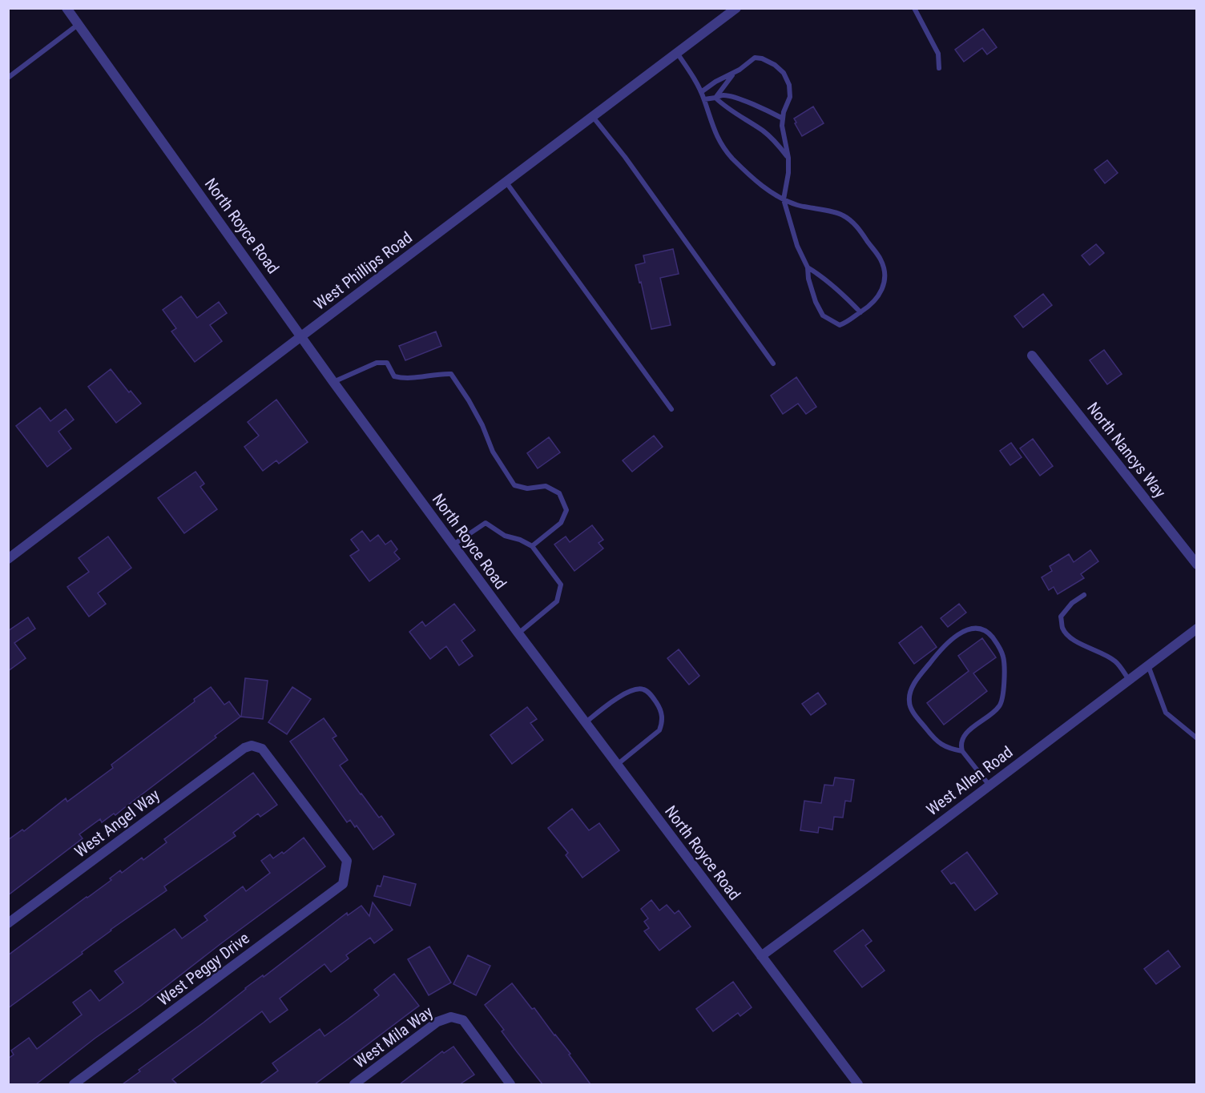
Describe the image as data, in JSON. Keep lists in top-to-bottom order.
{
  "streets": {
    "street": [
      "North Royce Road",
      "West Phillips Road",
      "North Nancys Way",
      "West Allen Road",
      "West Angel Way",
      "West Peggy Drive",
      "West Mila Way"
    ]
  },
  "crossings": [
    ["North Royce Road", "West Phillips Road"],
    ["North Royce Road", "West Allen Road"],
    ["West Angel Way", "West Peggy Drive"]
  ]
}
